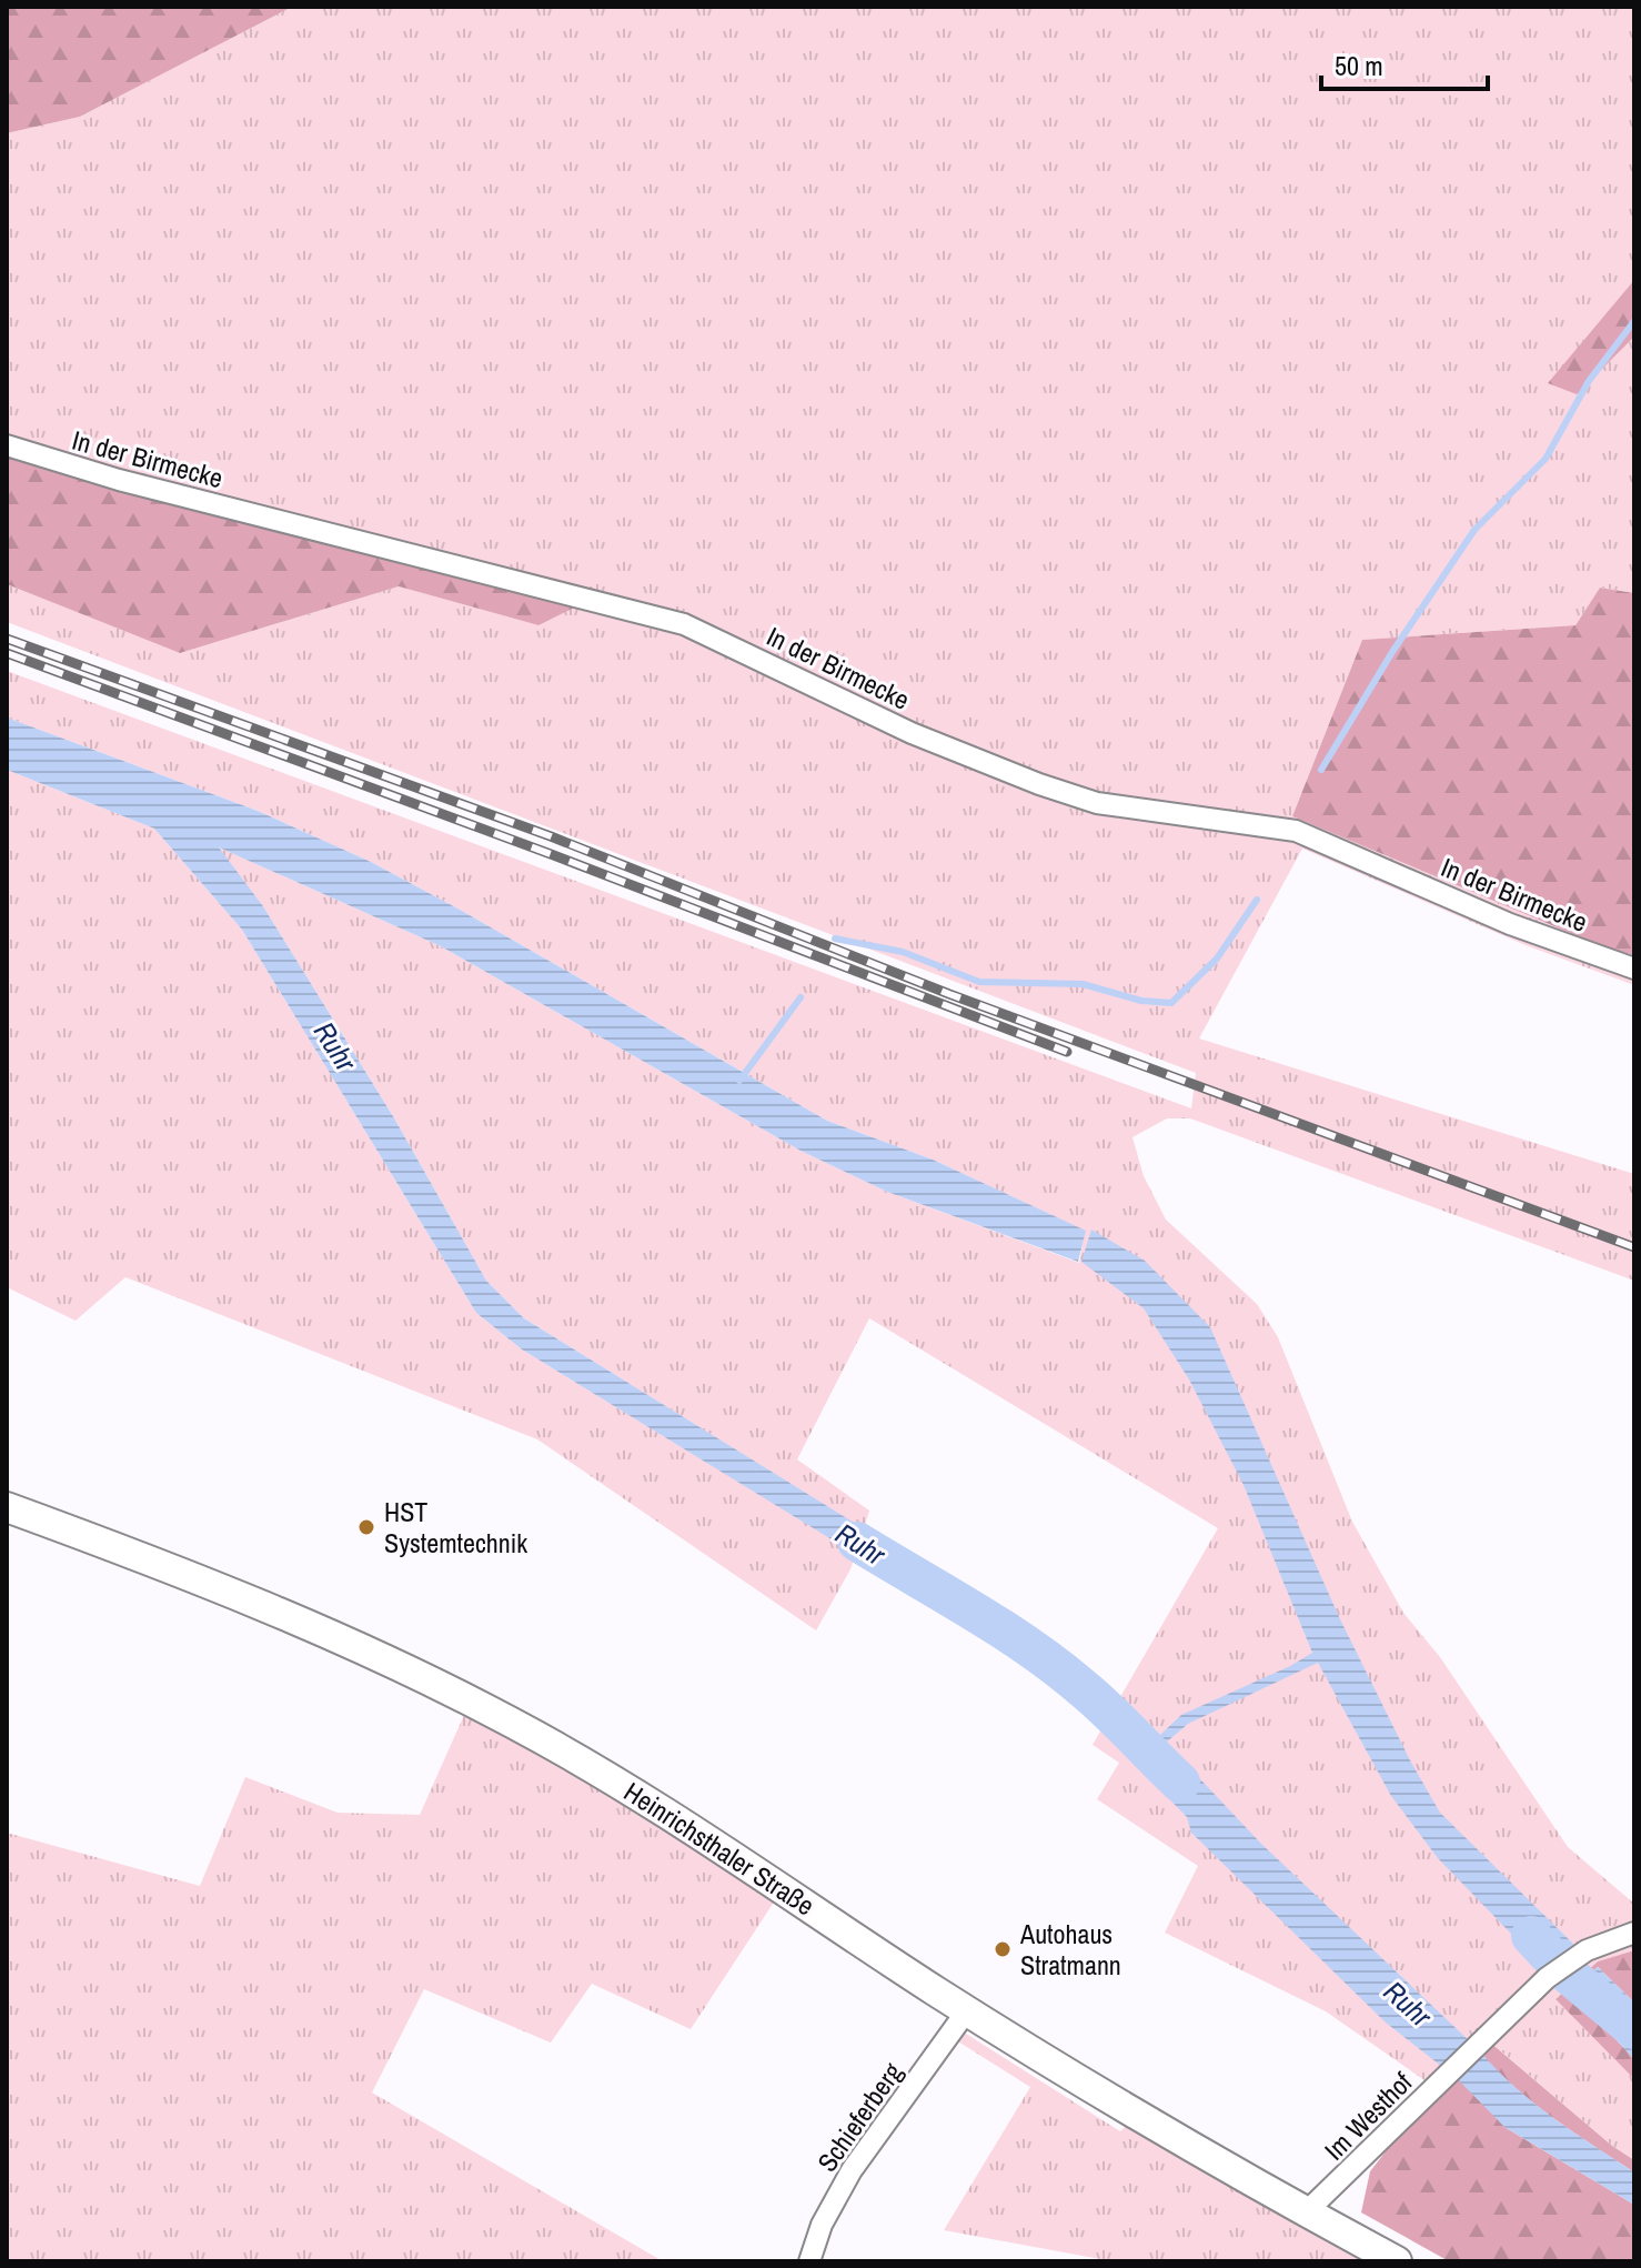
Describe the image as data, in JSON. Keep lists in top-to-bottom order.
{
  "streets": {
    "main road": ["Heinrichsthaler Straße"],
    "street": ["In der Birmecke", "Im Westhof", "Schieferberg"]
  },
  "crossings": [
    ["Heinrichsthaler Straße", "Im Westhof"],
    ["Heinrichsthaler Straße", "Schieferberg"]
  ],
  "water": ["Ruhr"],
  "places": ["HST Systemtechnik", "Autohaus Stratmann"],
  "scale_bar": "50 m"
}
